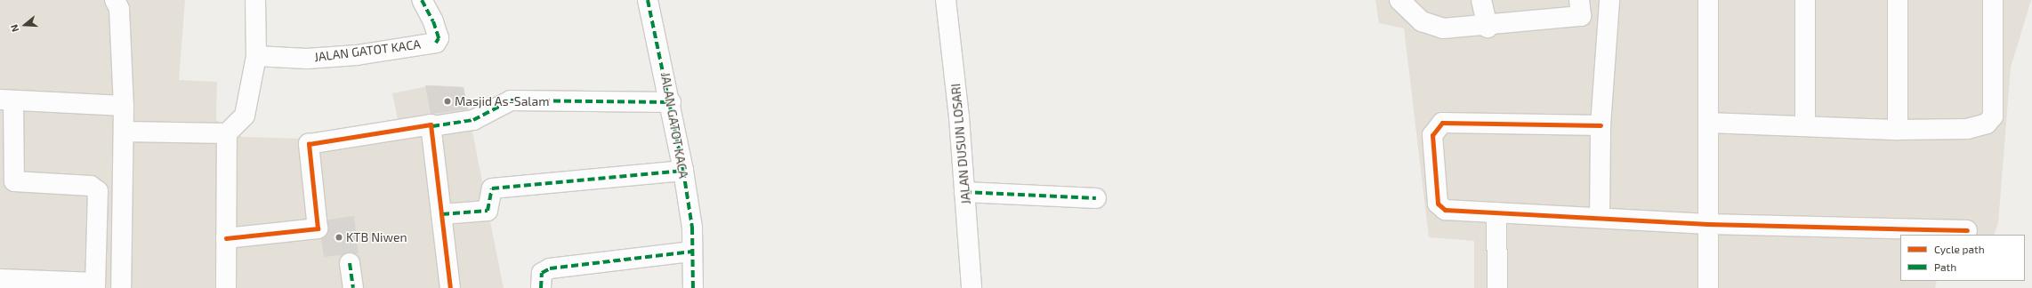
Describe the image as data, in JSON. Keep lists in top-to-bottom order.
{
  "streets": {
    "street": ["JALAN GATOT KACA", "JALAN DUSUN LOSARI"]
  },
  "places": ["Masjid As-Salam", "KTB Niwen"],
  "legend": ["Cycle path", "Path"],
  "north": "left"
}
